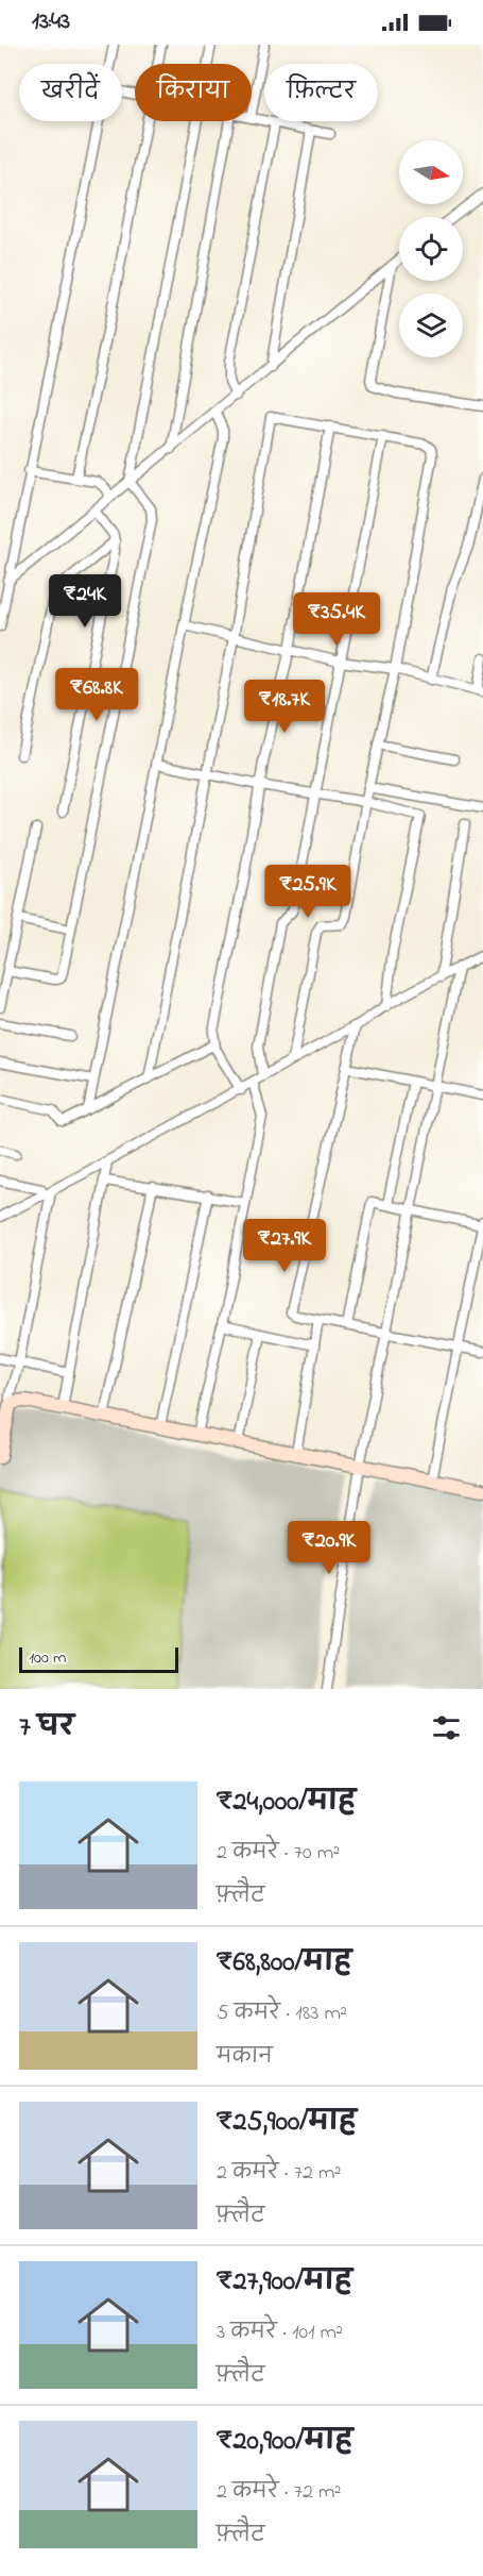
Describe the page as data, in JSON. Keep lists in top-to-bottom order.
{
  "scale_bar": "100 m",
  "north": "right",
  "page": {
    "status": "13:43",
    "chip": ["खरीदें", "किराया", "फ़िल्टर"],
    "price": [
      "₹24K",
      "₹35.4K",
      "₹68.8K",
      "₹18.7K",
      "₹25.9K",
      "₹27.9K",
      "₹20.9K"
    ],
    "scale": "100 m",
    "heading": "7 घर",
    "list": [
      {
        "name": "₹24,000/माह",
        "note": "2 कमरे · 70 m² · फ़्लैट"
      },
      {
        "name": "₹68,800/माह",
        "note": "5 कमरे · 183 m² · मकान"
      },
      {
        "name": "₹25,900/माह",
        "note": "2 कमरे · 72 m² · फ़्लैट"
      },
      {
        "name": "₹27,900/माह",
        "note": "3 कमरे · 101 m² · फ़्लैट"
      },
      {
        "name": "₹20,900/माह",
        "note": "2 कमरे · 72 m² · फ़्लैट"
      }
    ]
  }
}
